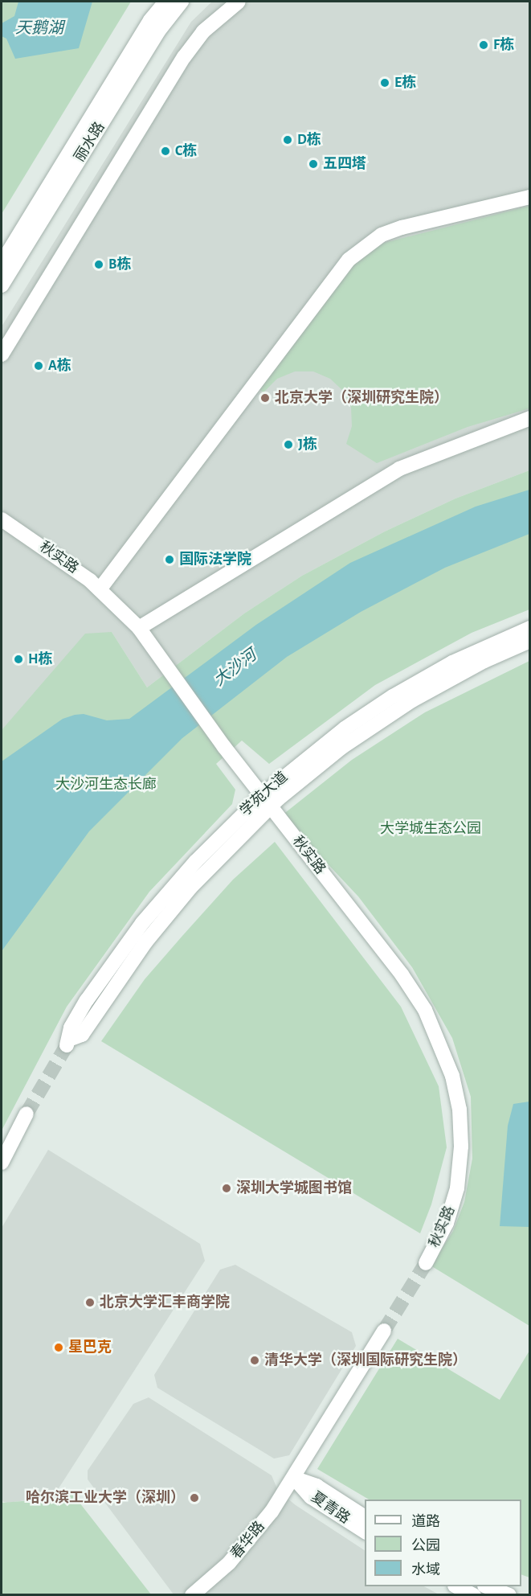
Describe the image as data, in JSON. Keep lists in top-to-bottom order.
{
  "streets": {
    "street": [
      "丽水路",
      "秋实路",
      "学苑大道",
      "夏青路",
      "春华路"
    ]
  },
  "crossings": [
    ["秋实路", "学苑大道"],
    ["夏青路", "春华路"]
  ],
  "water": ["天鹅湖", "大沙河"],
  "parks": ["大沙河生态长廊", "大学城生态公园"],
  "places": [
    "F栋",
    "E栋",
    "D栋",
    "C栋",
    "五四塔",
    "B栋",
    "A栋",
    "北京大学（深圳研究生院）",
    "J栋",
    "国际法学院",
    "H栋",
    "深圳大学城图书馆",
    "北京大学汇丰商学院",
    "星巴克",
    "清华大学（深圳国际研究生院）",
    "哈尔滨工业大学（深圳）"
  ],
  "legend": ["道路", "公园", "水域"]
}
